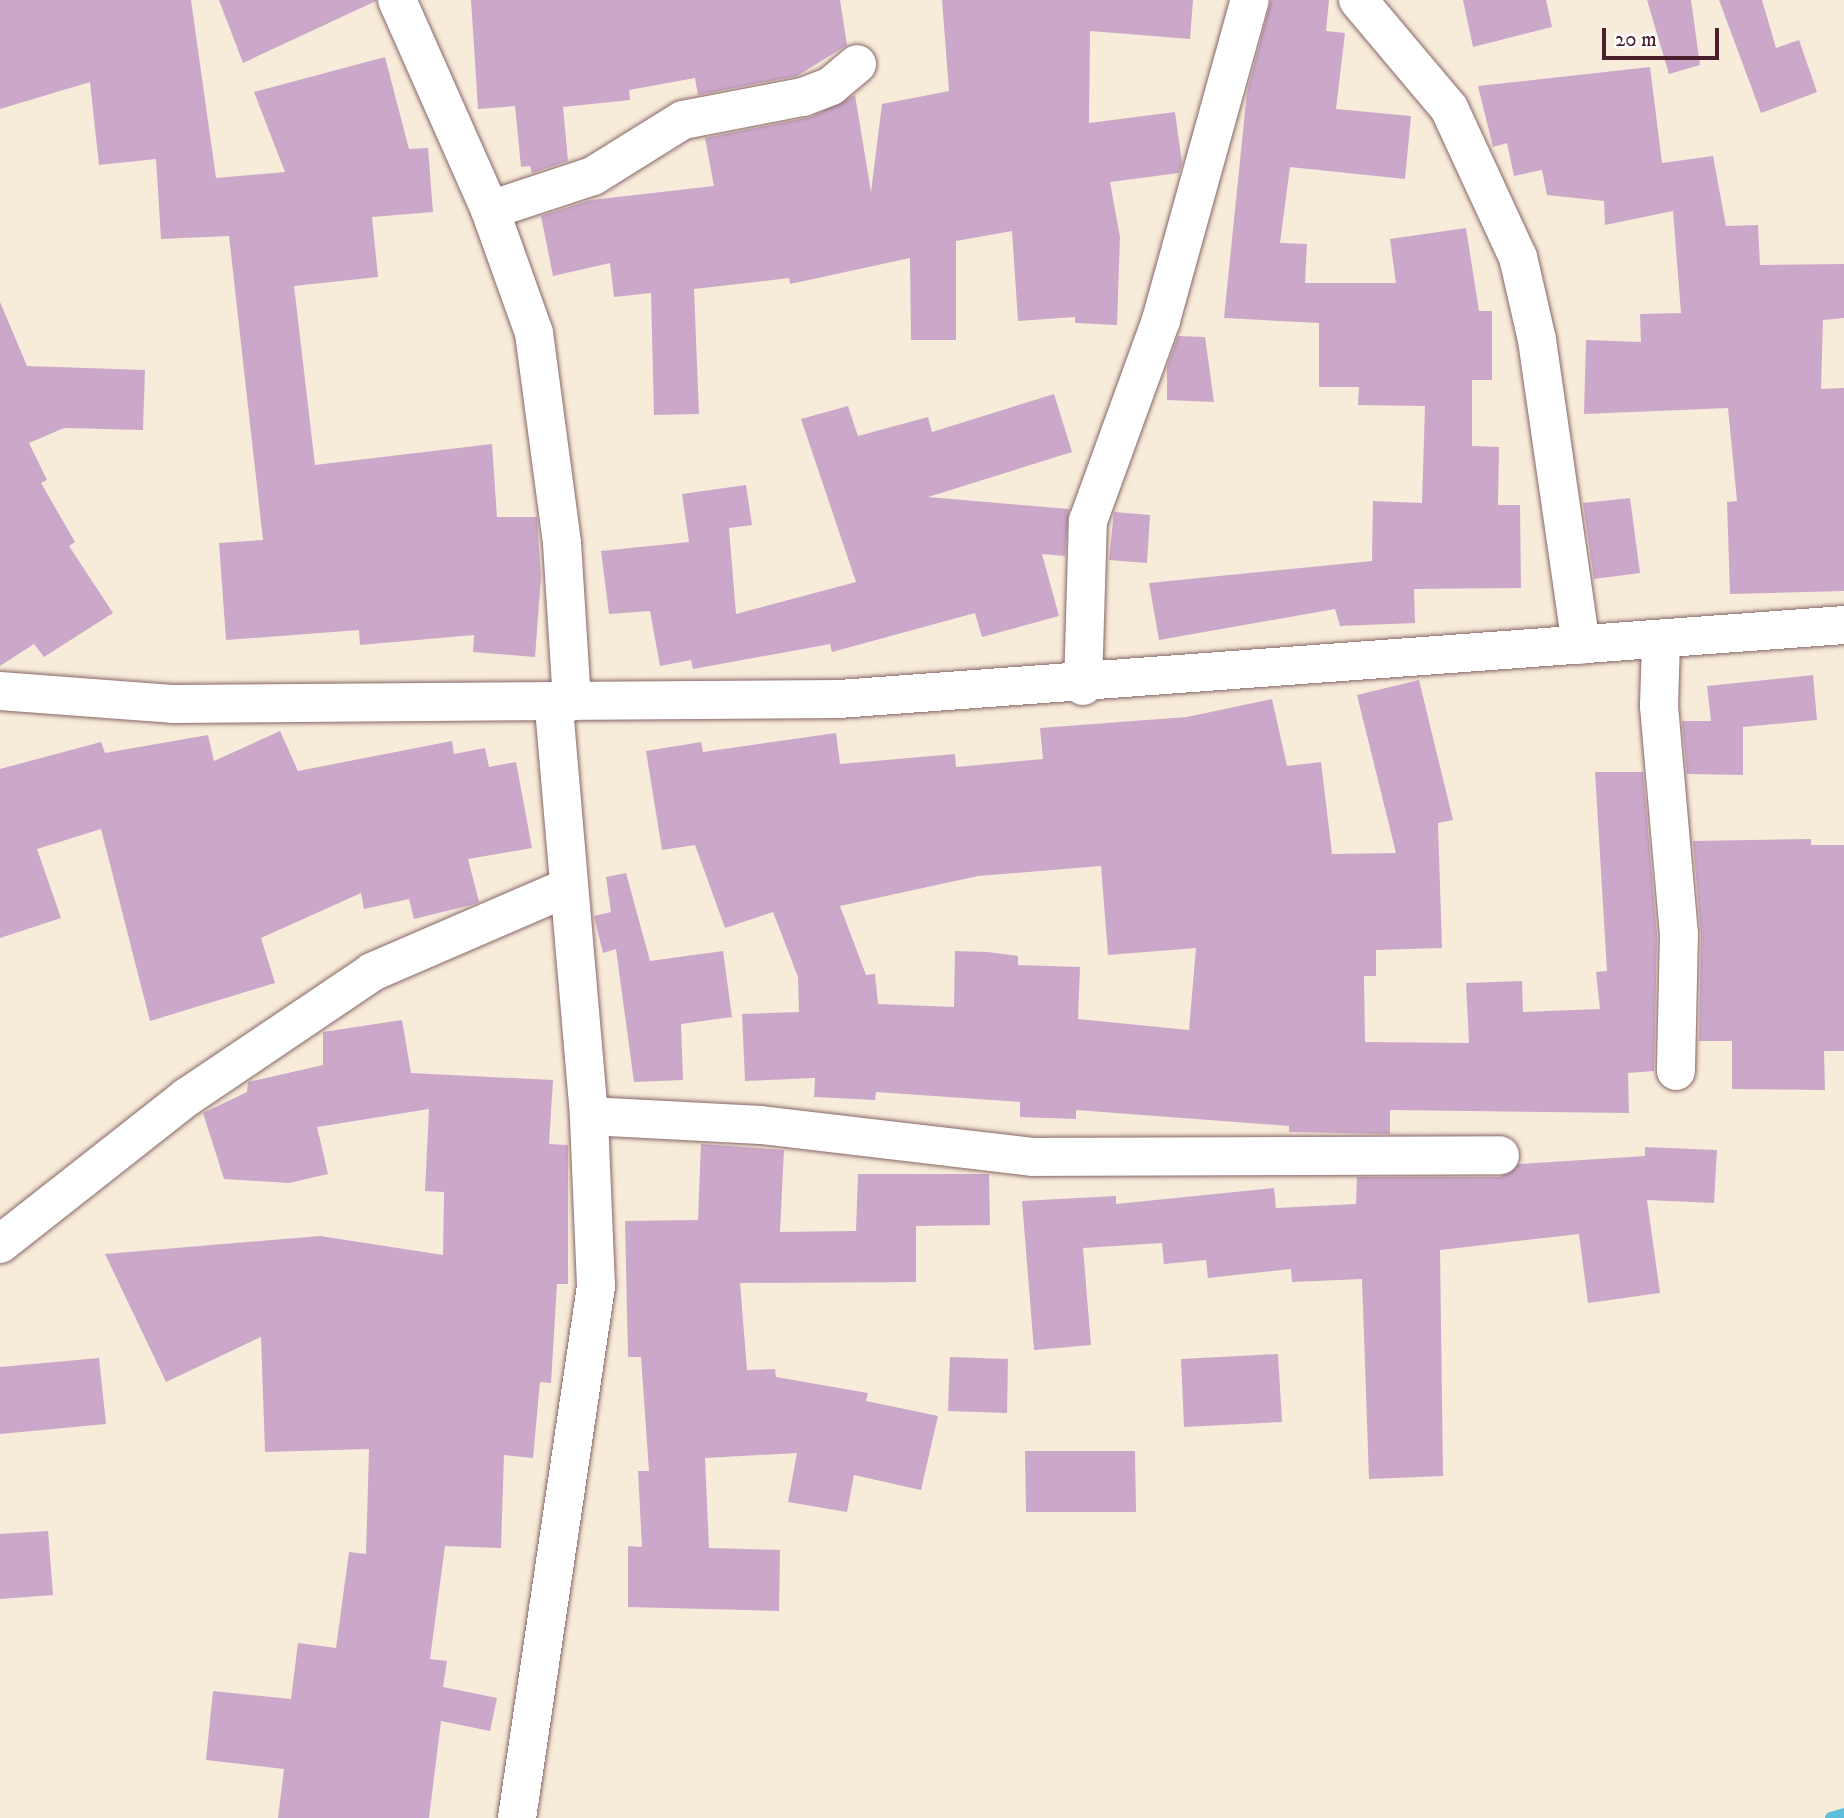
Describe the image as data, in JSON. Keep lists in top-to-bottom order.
{
  "scale_bar": "20 m"
}
